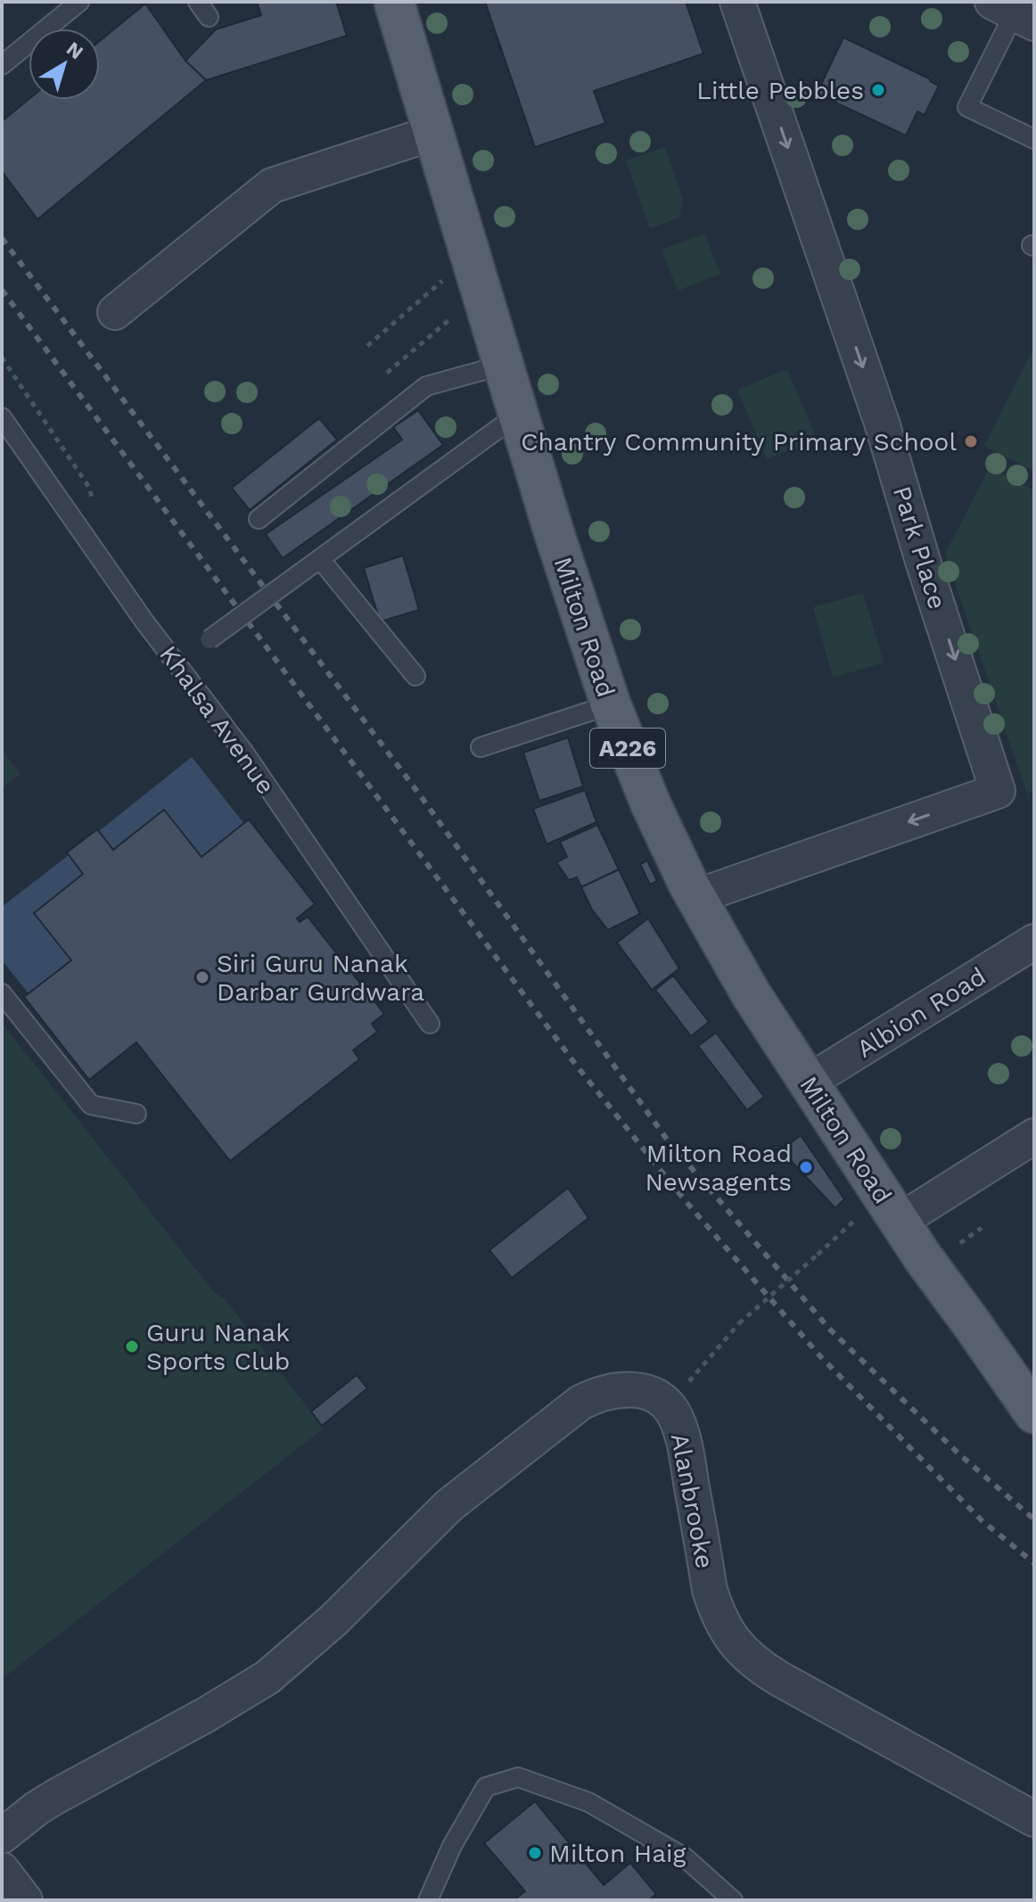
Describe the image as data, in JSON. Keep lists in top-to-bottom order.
{
  "streets": {
    "main road": ["Milton Road", "A226"],
    "street": ["Park Place", "Albion Road", "Alanbrooke"],
    "lane": ["Khalsa Avenue"]
  },
  "crossings": [
    ["Park Place", "Milton Road"],
    ["Milton Road", "Albion Road"]
  ],
  "places": [
    "Little Pebbles",
    "Chantry Community Primary School",
    "Siri Guru Nanak Darbar Gurdwara",
    "Milton Road Newsagents",
    "Guru Nanak Sports Club",
    "Milton Haig"
  ],
  "north": "top right"
}
